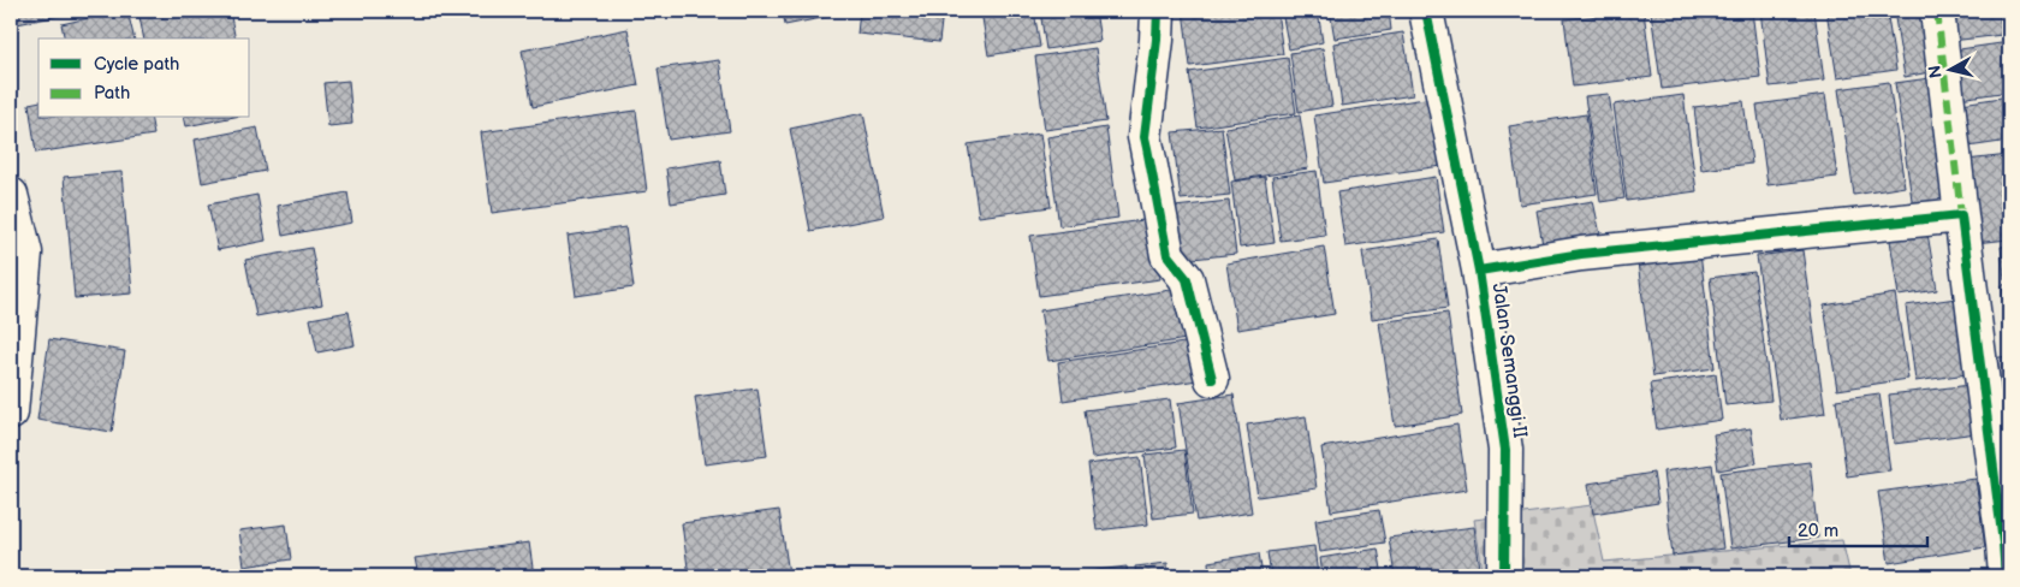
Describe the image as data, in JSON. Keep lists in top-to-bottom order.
{
  "streets": {
    "street": ["Jalan Semanggi II"]
  },
  "legend": ["Cycle path", "Path"],
  "scale_bar": "20 m",
  "north": "left"
}
